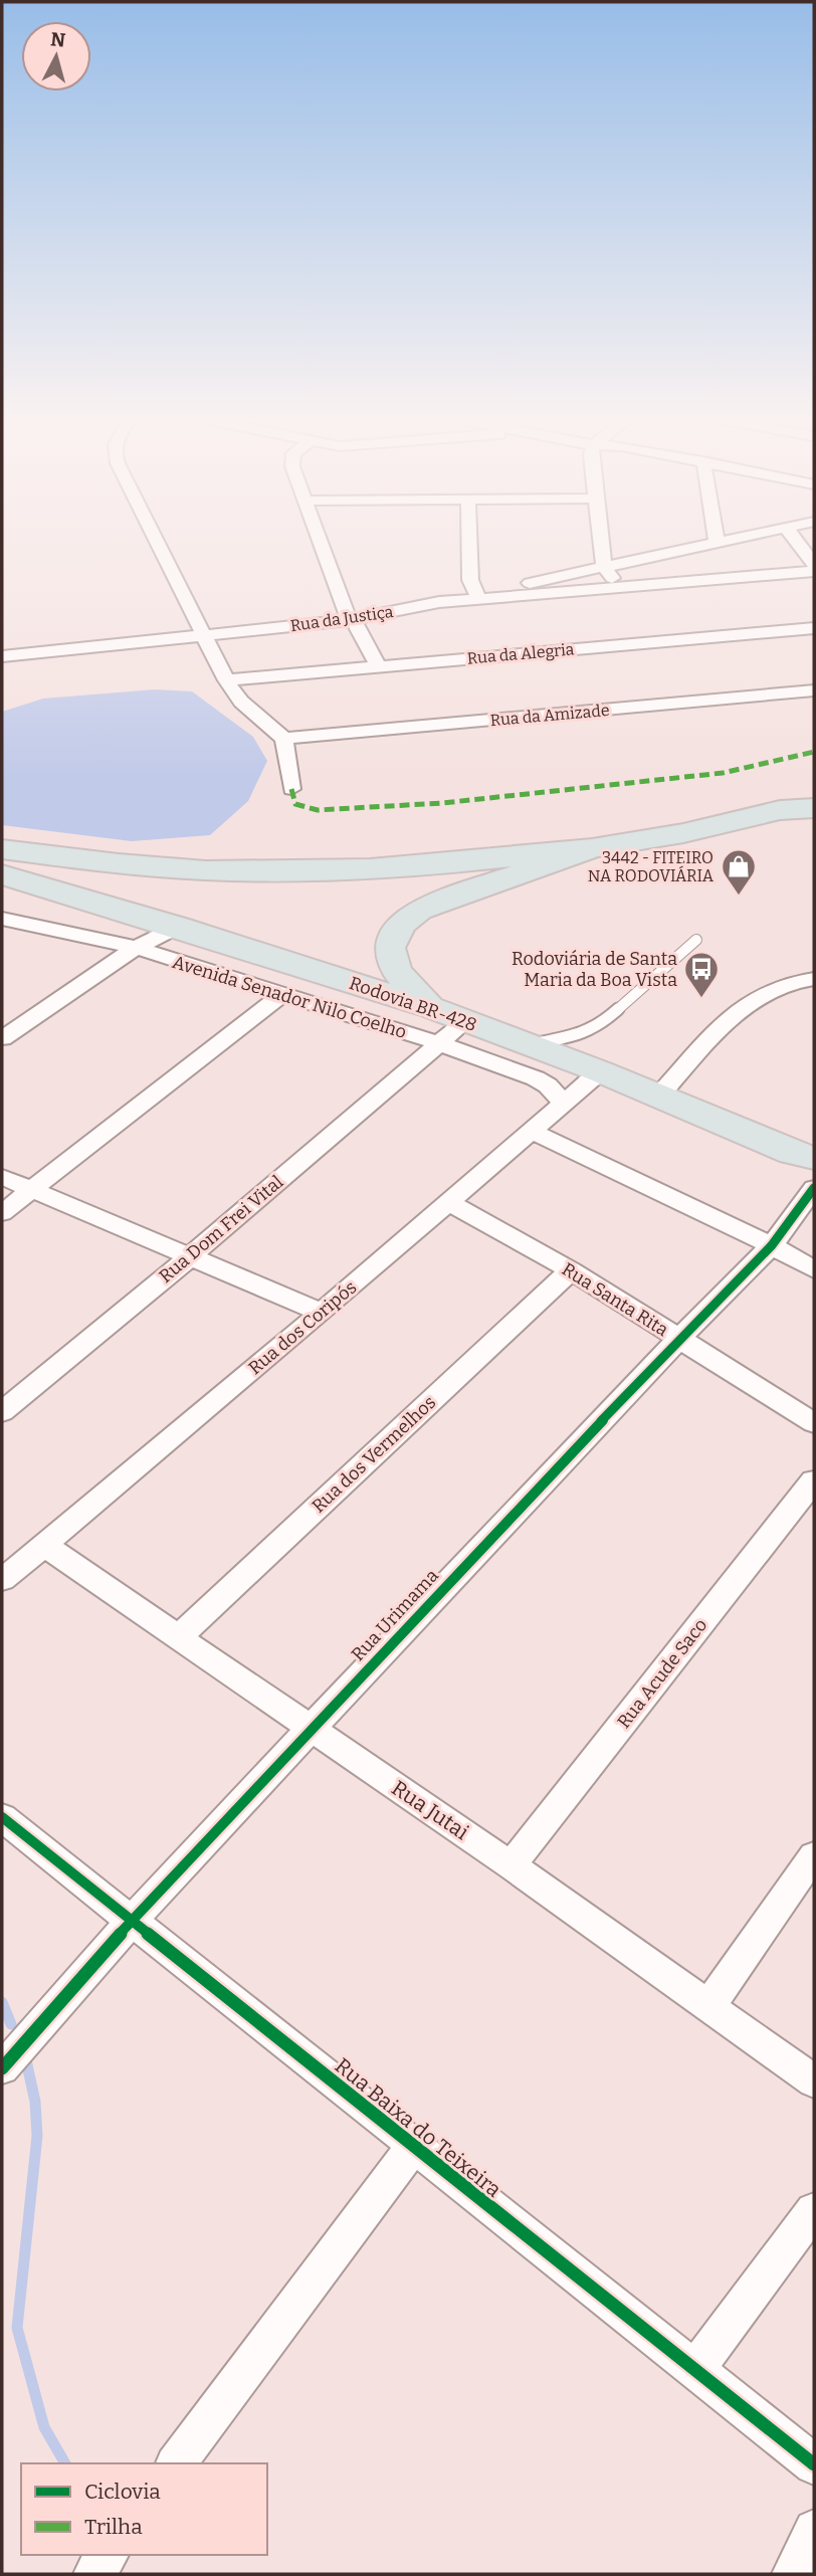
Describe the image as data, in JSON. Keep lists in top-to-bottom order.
{
  "streets": {
    "highway": ["Rodovia BR-428"],
    "street": [
      "Rua da Justiça",
      "Rua da Alegria",
      "Rua da Amizade",
      "Avenida Senador Nilo Coelho",
      "Rua Dom Frei Vital",
      "Rua Santa Rita",
      "Rua dos Coripós",
      "Rua dos Vermelhos",
      "Rua Urimama",
      "Rua Acude Saco",
      "Rua Jutai",
      "Rua Baixa do Teixeira"
    ]
  },
  "crossings": [
    ["Avenida Senador Nilo Coelho", "Rua Dom Frei Vital"],
    ["Avenida Senador Nilo Coelho", "Rua dos Coripós"],
    ["Rodovia BR-428", "Rua Dom Frei Vital"],
    ["Rodovia BR-428", "Rua dos Coripós"],
    ["Rua Santa Rita", "Rua dos Coripós"],
    ["Rua Santa Rita", "Rua dos Vermelhos"],
    ["Rua Santa Rita", "Rua Urimama"],
    ["Rua dos Coripós", "Rua Jutai"],
    ["Rua dos Vermelhos", "Rua Jutai"],
    ["Rua Urimama", "Rua Jutai"],
    ["Rua Urimama", "Rua Baixa do Teixeira"],
    ["Rua Acude Saco", "Rua Jutai"]
  ],
  "places": {
    "shop": ["3442 - FITEIRO NA RODOVIÁRIA"],
    "bus stop": ["Rodoviária de Santa Maria da Boa Vista"]
  },
  "legend": ["Ciclovia", "Trilha"],
  "north": "top"
}
